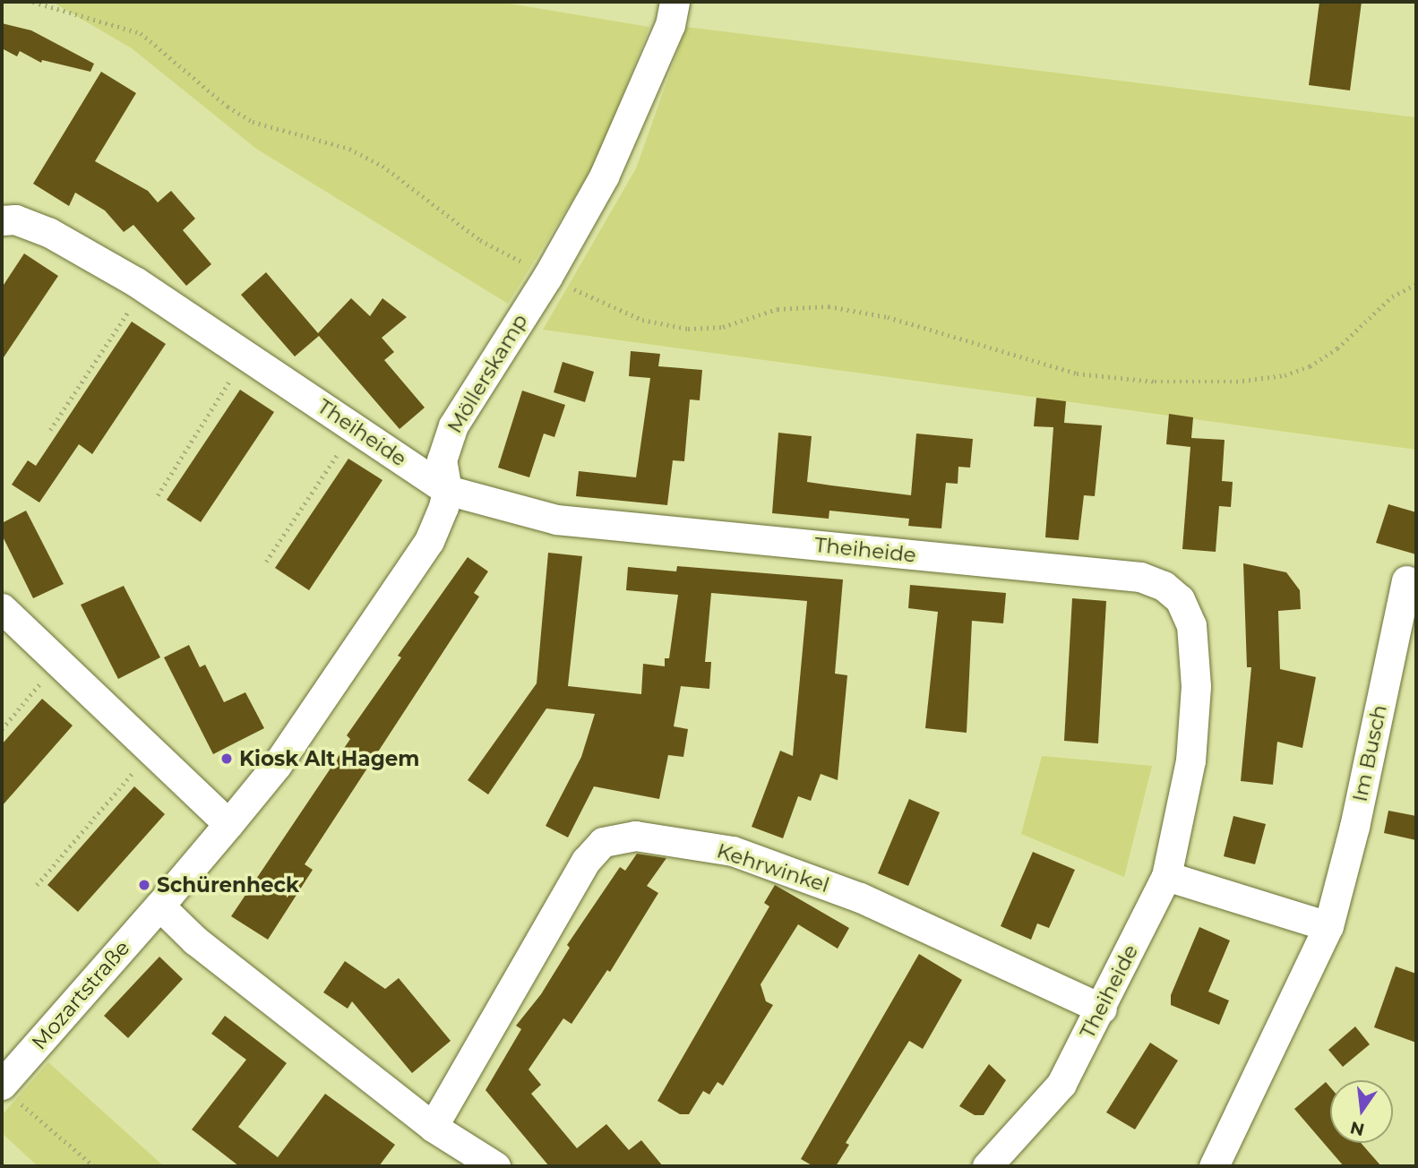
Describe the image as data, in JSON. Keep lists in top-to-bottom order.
{
  "streets": {
    "street": [
      "Möllerskamp",
      "Theiheide",
      "Im Busch",
      "Kehrwinkel",
      "Mozartstraße"
    ]
  },
  "crossings": [
    ["Möllerskamp", "Theiheide"],
    ["Theiheide", "Kehrwinkel"]
  ],
  "places": ["Kiosk Alt Hagem", "Schürenheck"],
  "north": "bottom"
}
